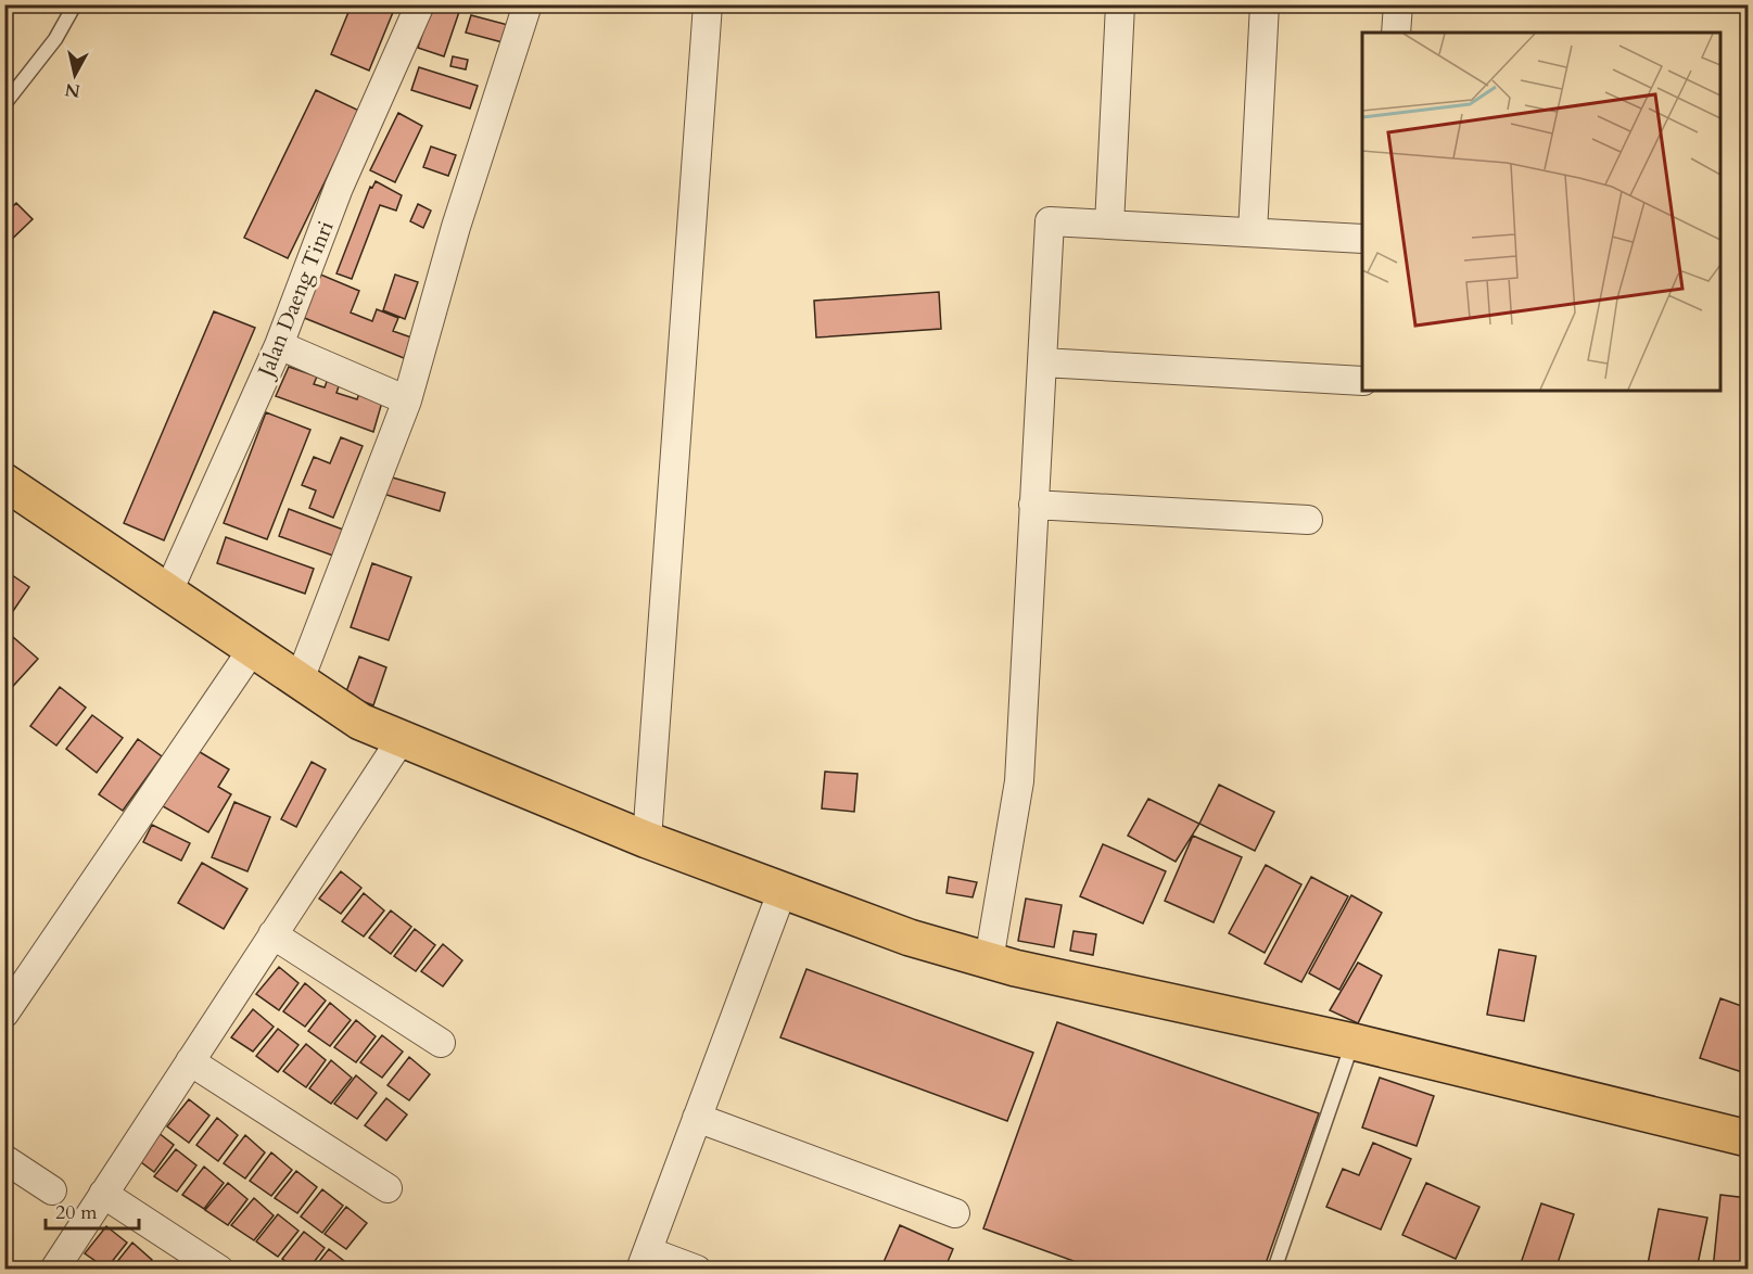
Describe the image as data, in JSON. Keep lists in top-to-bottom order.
{
  "streets": {
    "street": ["Jalan Daeng Tinri"]
  },
  "scale_bar": "20 m",
  "north": "bottom"
}
